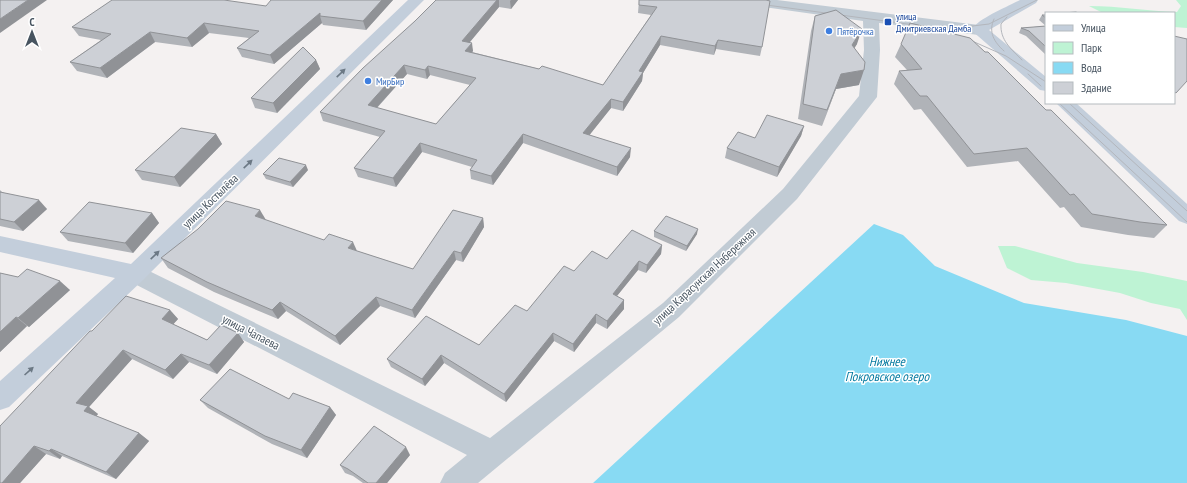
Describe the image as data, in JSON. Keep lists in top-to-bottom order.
{
  "streets": {
    "main road": ["улица Костылёва", "улица Чапаева"],
    "street": ["улица Карасунская Набережная"]
  },
  "crossings": [
    ["улица Костылёва", "улица Чапаева"],
    ["улица Карасунская Набережная", "улица Чапаева"]
  ],
  "one_way": ["улица Костылёва"],
  "water": ["Нижнее Покровское озеро"],
  "places": {
    "transit": ["улица Дмитриевская Дамба"],
    "other": ["Пятёрочка", "МирБир"]
  },
  "legend": [
    "Улица",
    "Парк",
    "Вода",
    "Здание"
  ],
  "north": "top"
}
